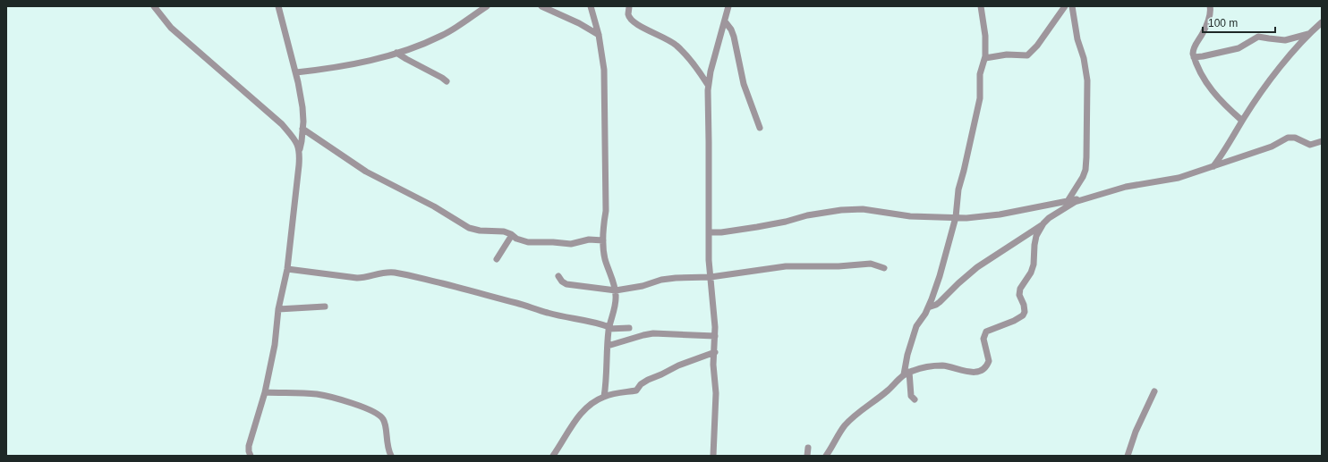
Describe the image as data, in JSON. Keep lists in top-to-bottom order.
{
  "scale_bar": "100 m"
}
